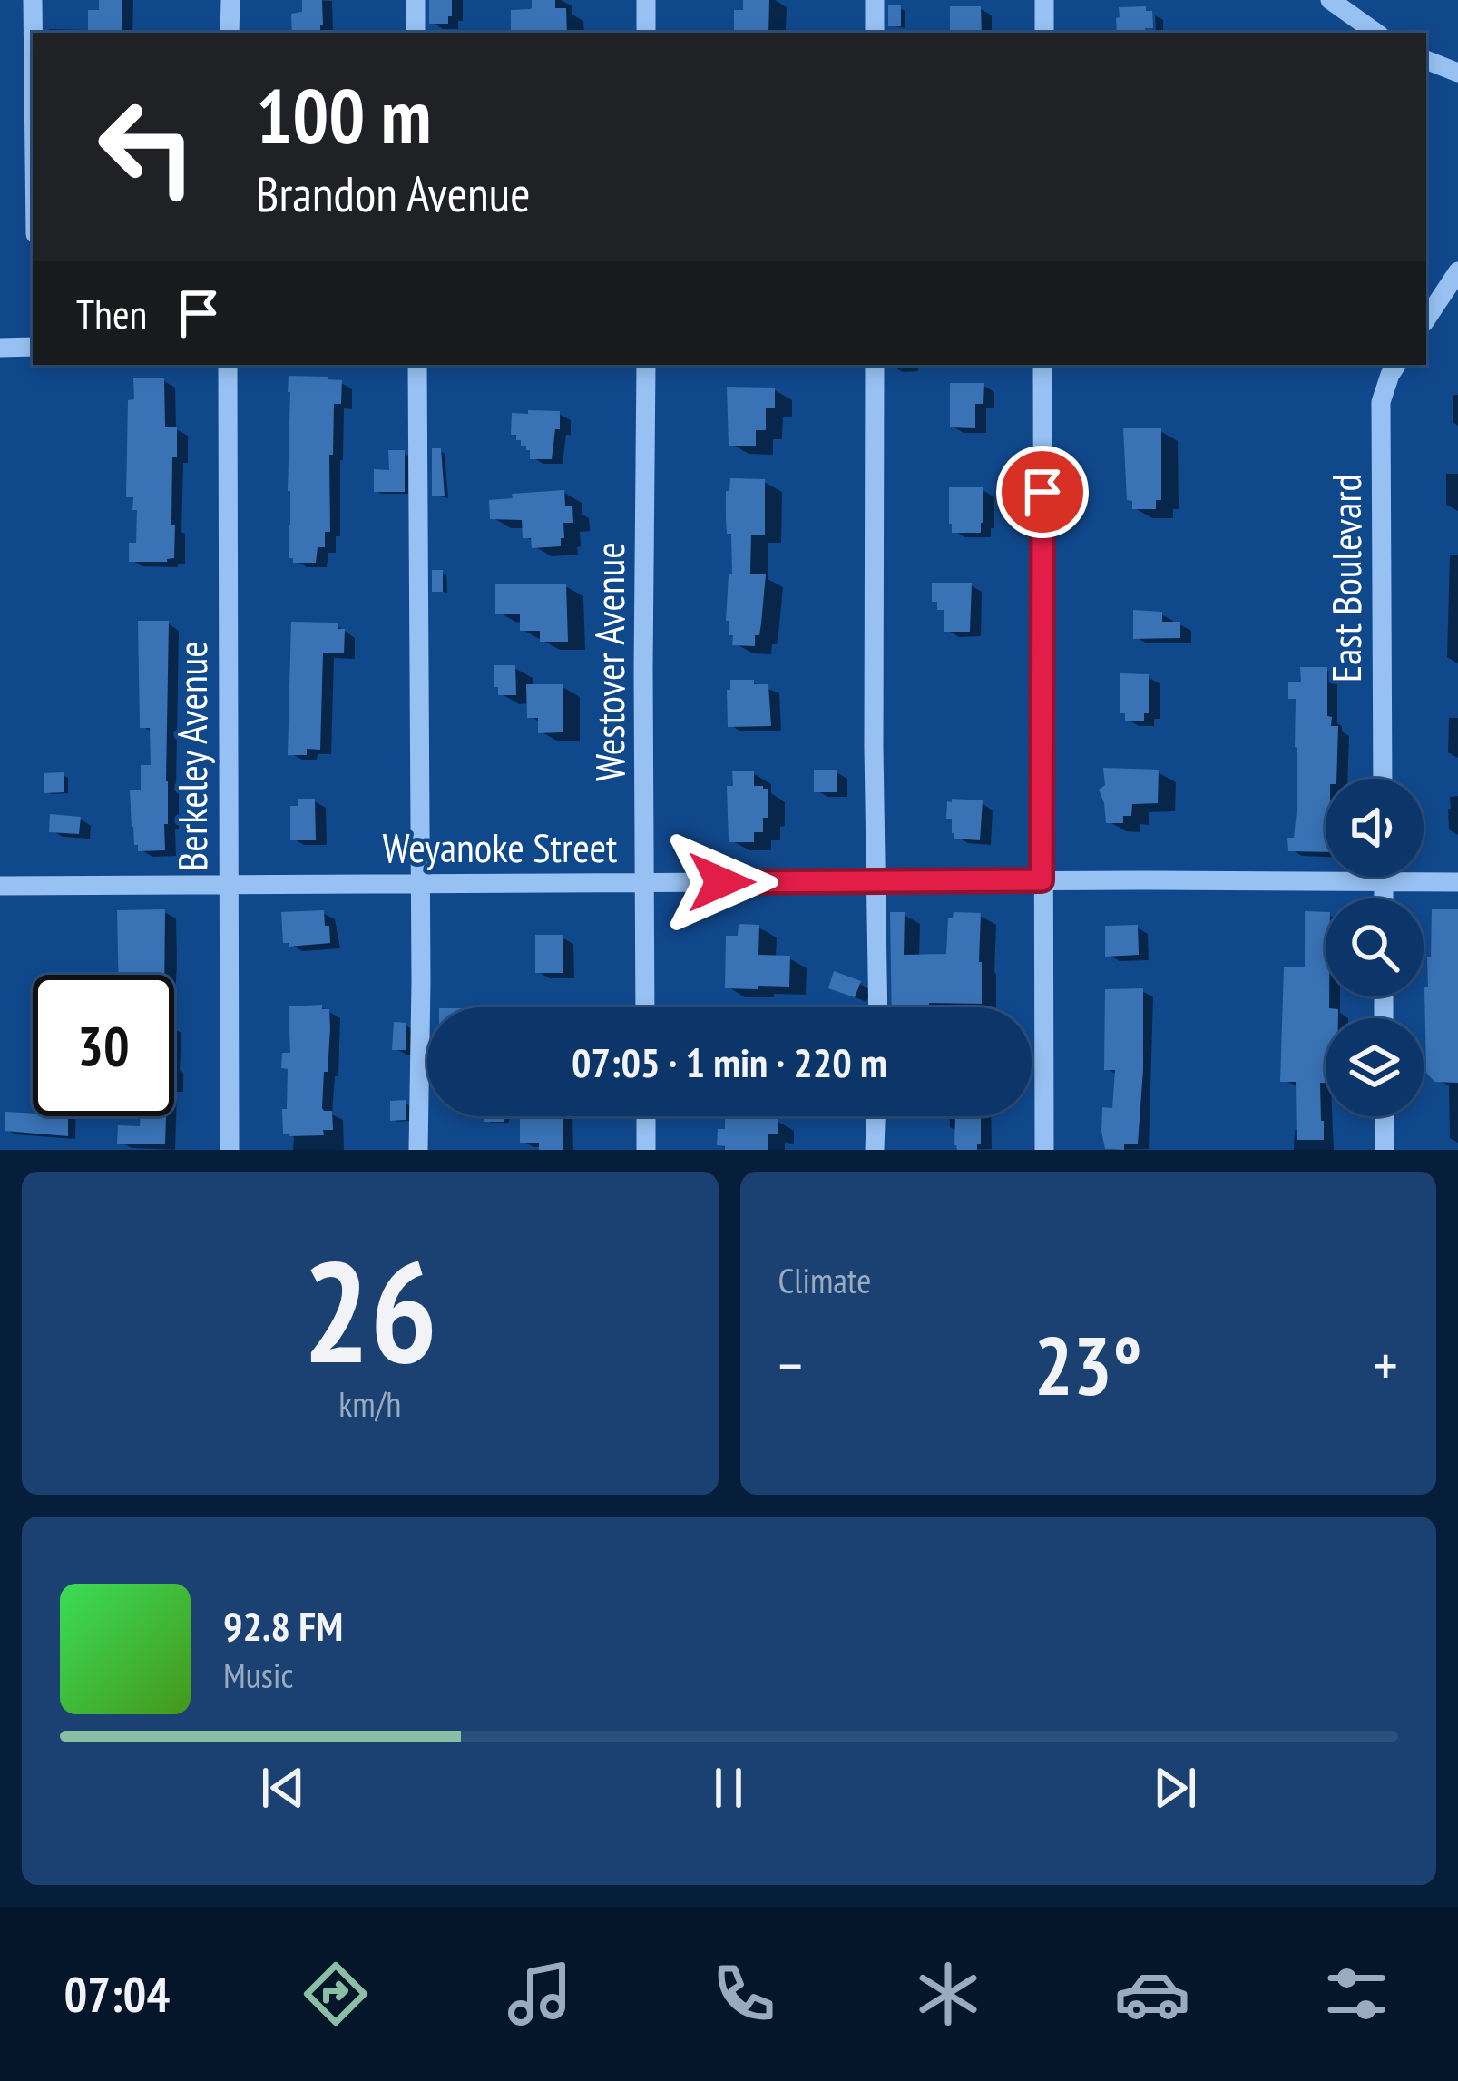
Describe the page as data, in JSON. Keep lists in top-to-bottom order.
{
  "streets": {
    "street": [
      "East Boulevard",
      "Westover Avenue",
      "Berkeley Avenue",
      "Weyanoke Street"
    ]
  },
  "crossings": [
    ["Westover Avenue", "Weyanoke Street"],
    ["Berkeley Avenue", "Weyanoke Street"]
  ],
  "page": {
    "turn": ["100 m", "Brandon Avenue"],
    "then": "Then",
    "limit": "30",
    "trip": "07:05 · 1 min · 220 m",
    "tile": [
      ["26", "km/h"],
      "Climate"
    ],
    "heat": ["−", "23°", "+"],
    "song": ["92.8 FM", "Music"],
    "tabs": "07:04"
  }
}
